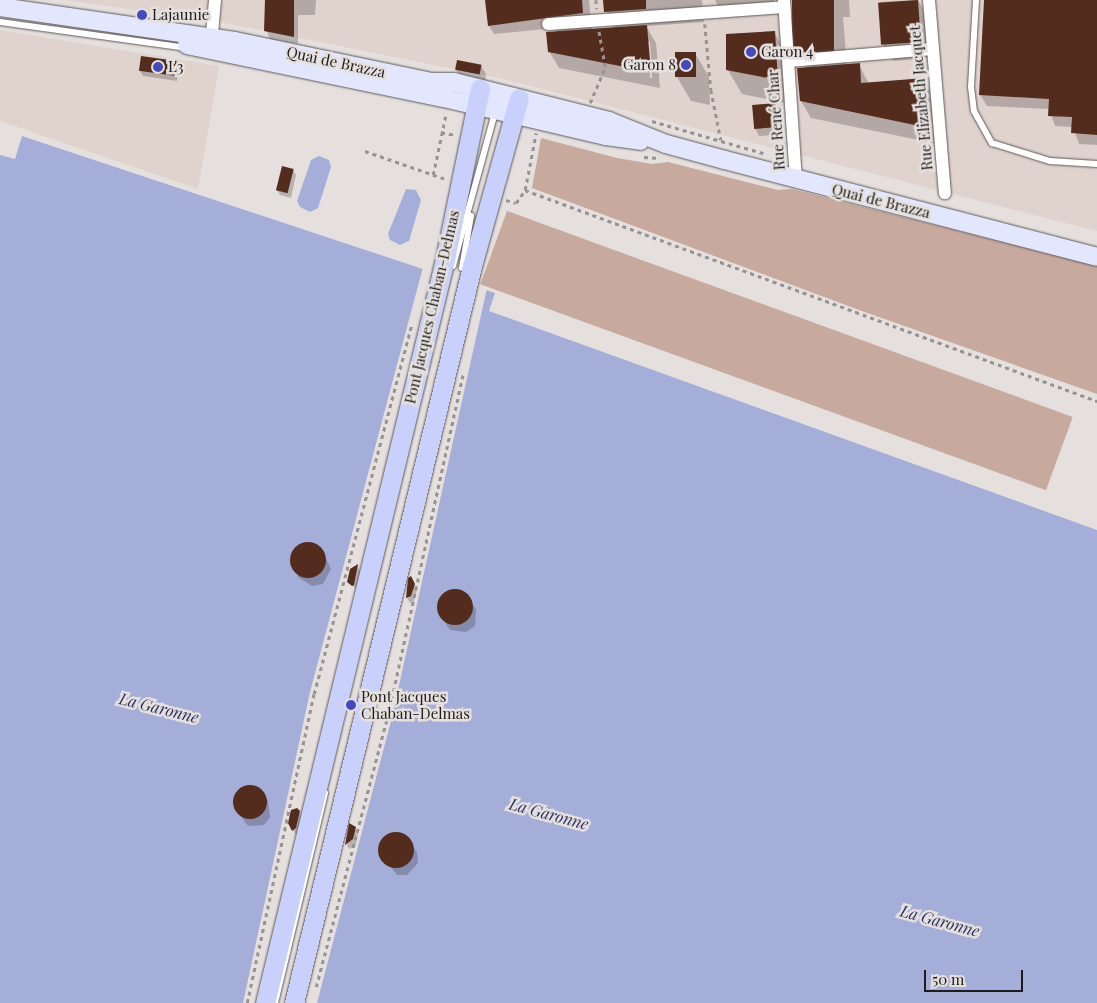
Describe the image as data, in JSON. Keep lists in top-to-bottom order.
{
  "streets": {
    "main road": ["Quai de Brazza", "Pont Jacques Chaban-Delmas"],
    "street": ["Rue Elizabeth Jacquet", "Rue René Char"]
  },
  "crossings": [
    ["Quai de Brazza", "Rue René Char"],
    ["Quai de Brazza", "Pont Jacques Chaban-Delmas"]
  ],
  "water": ["La Garonne"],
  "places": [
    "Lajaunie",
    "Garon 4",
    "Garon 8",
    "L3",
    "Pont Jacques Chaban-Delmas"
  ],
  "scale_bar": "50 m"
}
